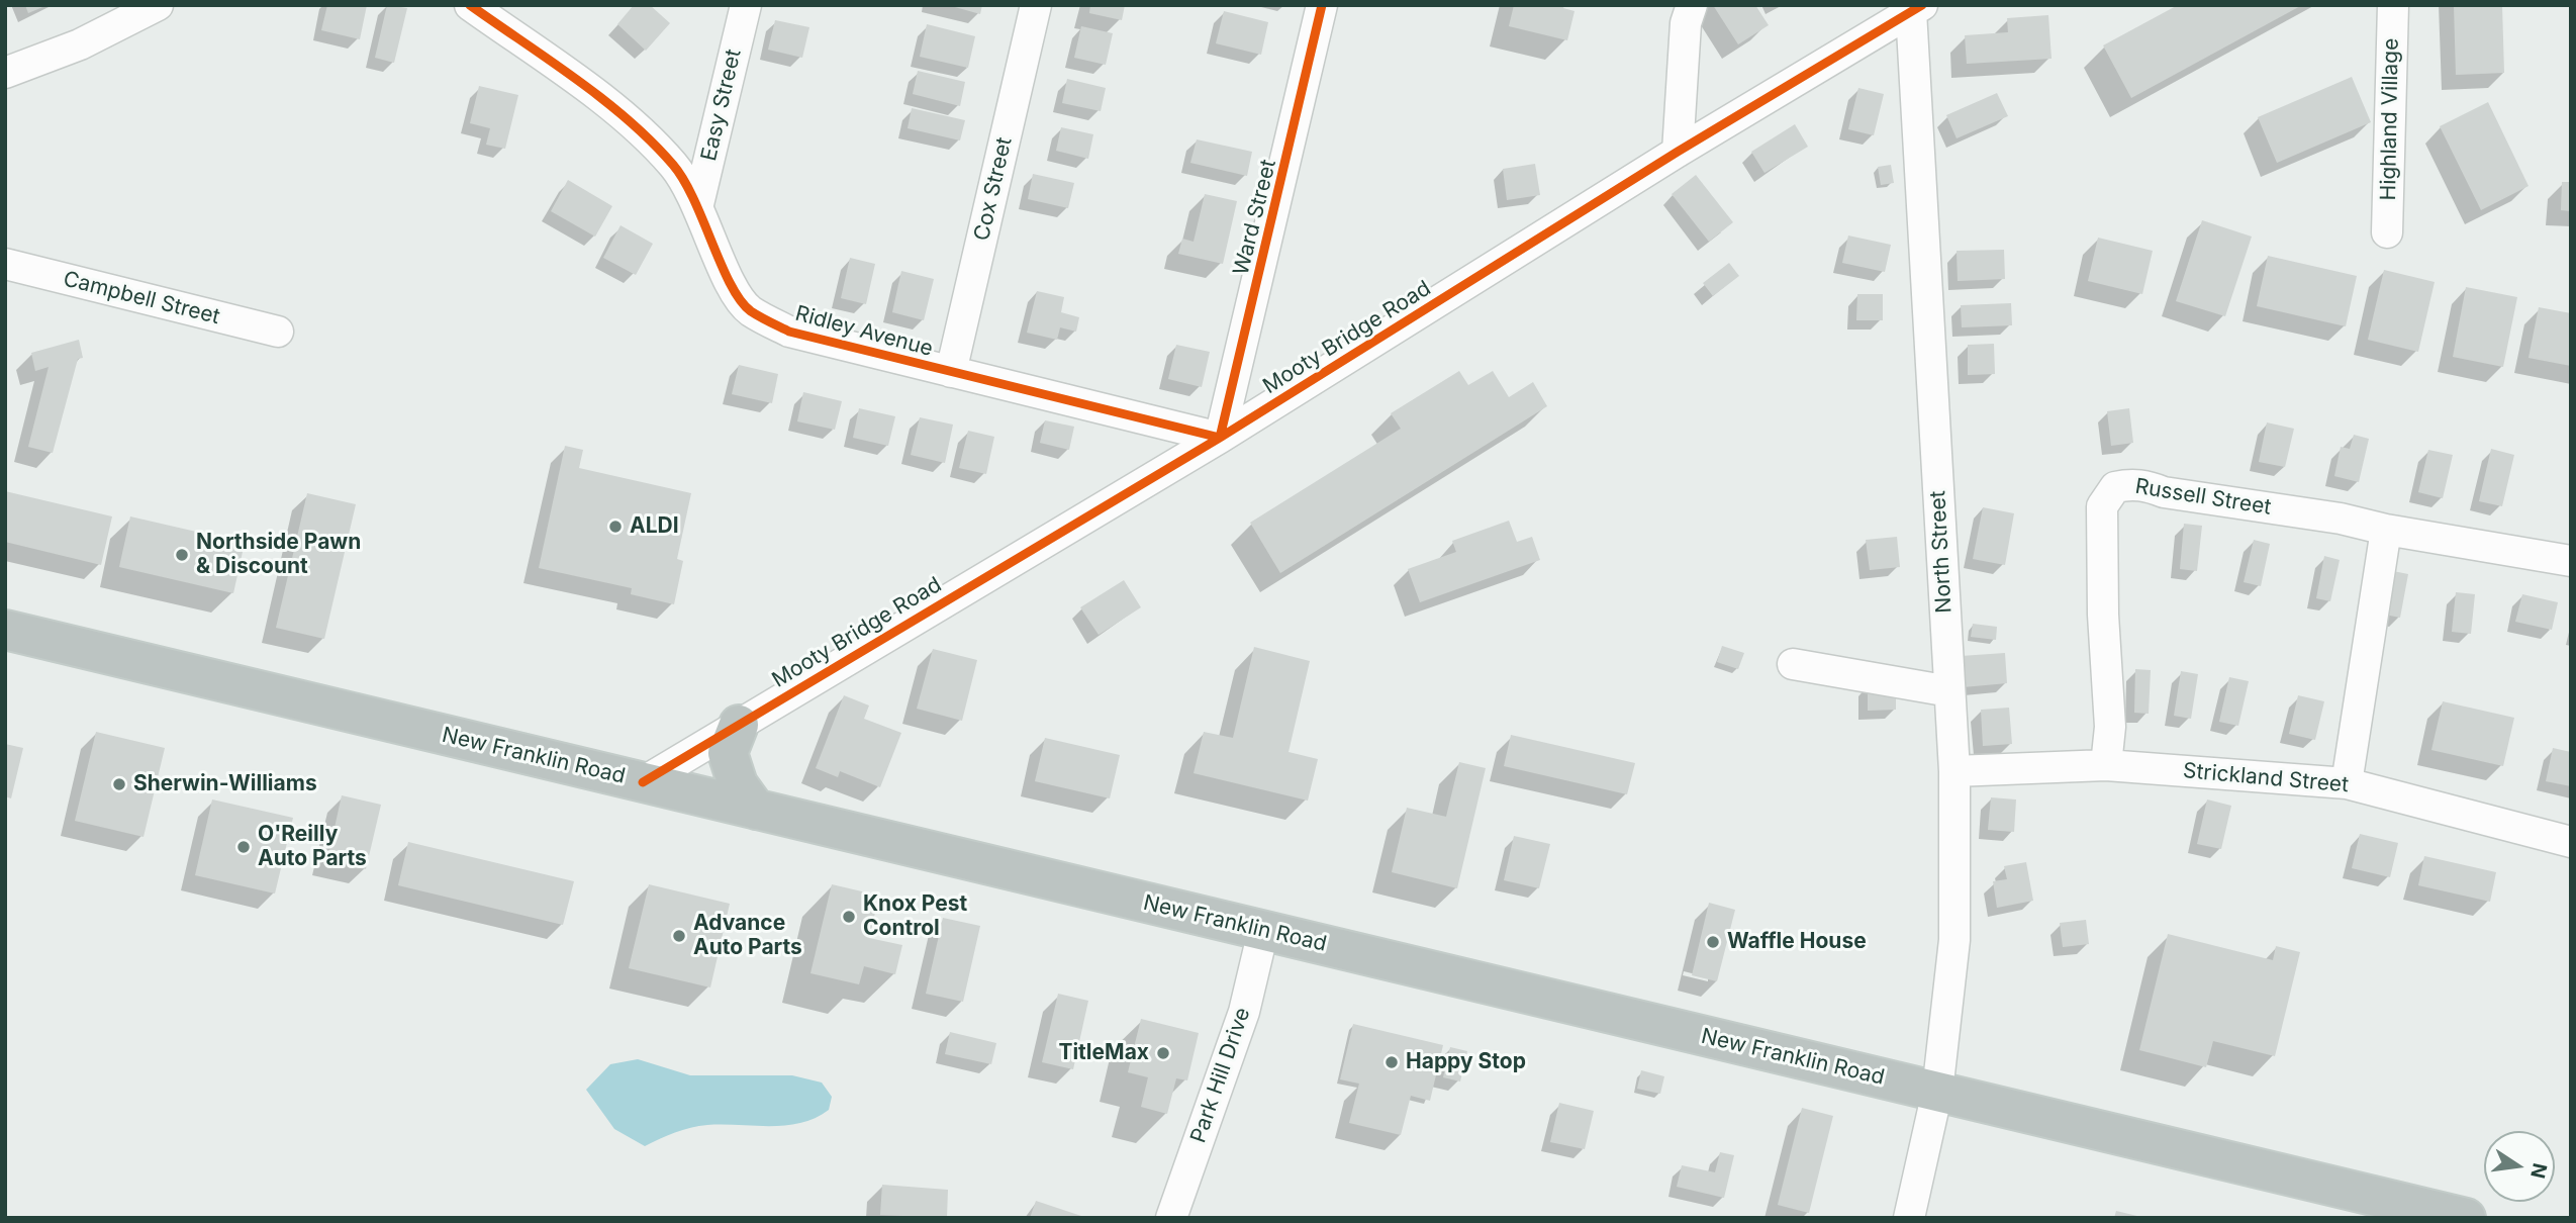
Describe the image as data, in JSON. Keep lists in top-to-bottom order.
{
  "streets": {
    "highway": ["New Franklin Road"],
    "street": [
      "Easy Street",
      "Highland Village",
      "Cox Street",
      "Ward Street",
      "Campbell Street",
      "Ridley Avenue",
      "Mooty Bridge Road",
      "Russell Street",
      "North Street",
      "Strickland Street",
      "Park Hill Drive"
    ]
  },
  "crossings": [
    ["Easy Street", "Ridley Avenue"],
    ["Cox Street", "Ridley Avenue"],
    ["Ward Street", "Ridley Avenue"],
    ["Ward Street", "Mooty Bridge Road"],
    ["Ridley Avenue", "Mooty Bridge Road"],
    ["Mooty Bridge Road", "North Street"],
    ["Mooty Bridge Road", "New Franklin Road"],
    ["Russell Street", "Strickland Street"],
    ["North Street", "New Franklin Road"],
    ["North Street", "Strickland Street"],
    ["New Franklin Road", "Park Hill Drive"]
  ],
  "places": [
    "ALDI",
    "Northside Pawn & Discount",
    "Sherwin-Williams",
    "O'Reilly Auto Parts",
    "Knox Pest Control",
    "Advance Auto Parts",
    "Waffle House",
    "TitleMax",
    "Happy Stop"
  ],
  "north": "right"
}
